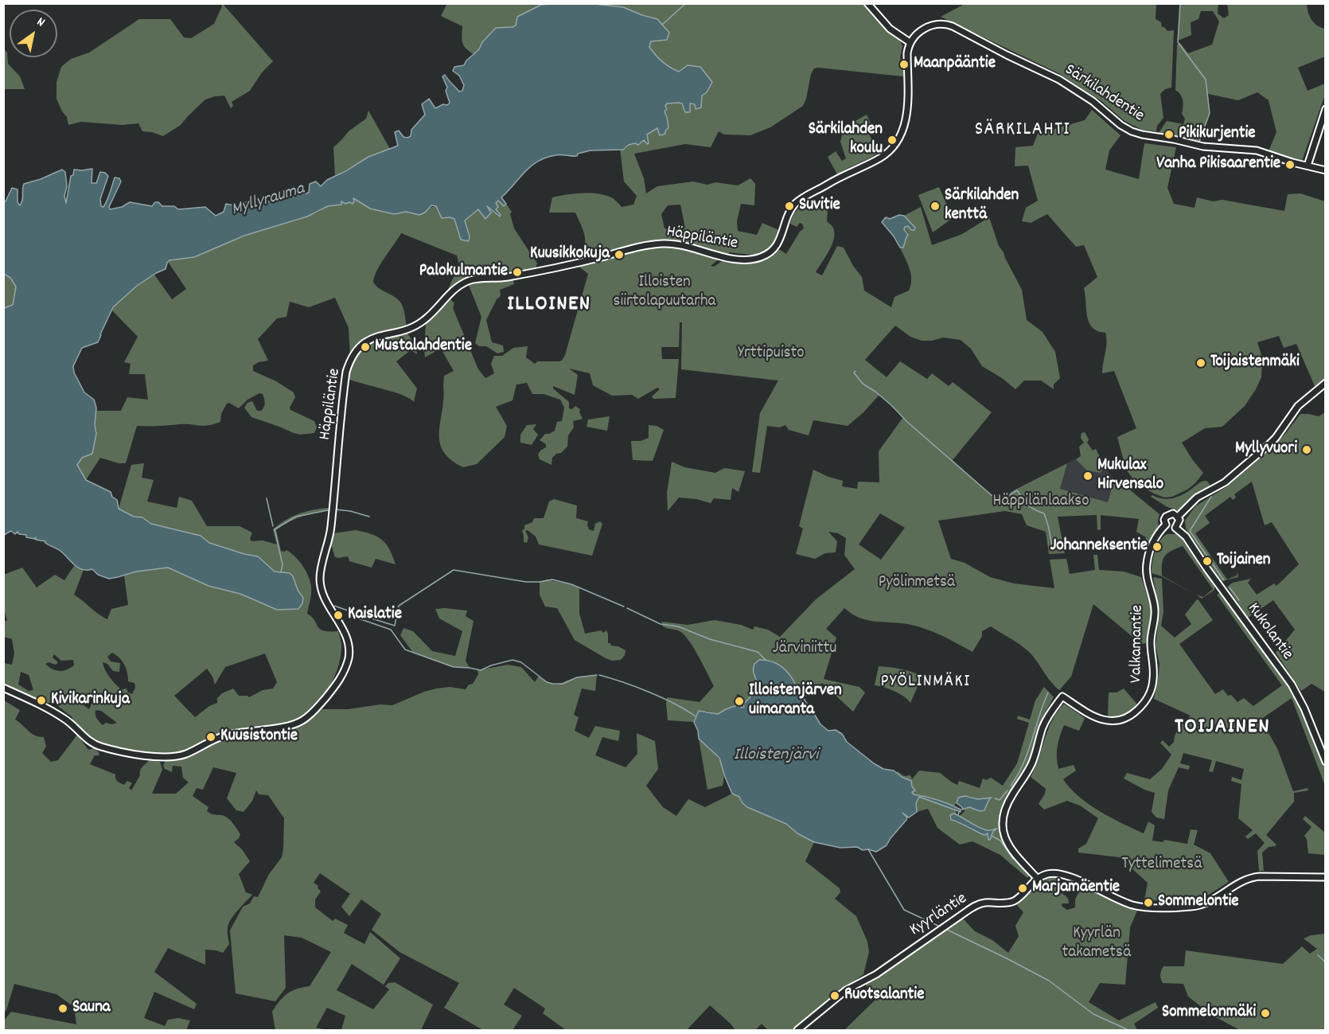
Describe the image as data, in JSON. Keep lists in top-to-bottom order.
{
  "streets": {
    "street": [
      "Särkilahdentie",
      "Häppiläntie",
      "Kukolantie",
      "Valkamantie",
      "Kyyrläntie"
    ]
  },
  "crossings": [
    ["Särkilahdentie", "Häppiläntie"],
    ["Kukolantie", "Valkamantie"],
    ["Valkamantie", "Kyyrläntie"]
  ],
  "districts": [
    "SÄRKILAHTI",
    "ILLOINEN",
    "PYÖLINMÄKI",
    "TOIJAINEN"
  ],
  "water": ["Myllyrauma", "Illoistenjärvi"],
  "parks": [
    "Illoisten siirtolapuutarha",
    "Yrttipuisto",
    "Häppilänlaakso",
    "Pyölinmetsä",
    "Järviniittu",
    "Tyttelimetsä",
    "Kyyrlän takametsä"
  ],
  "places": [
    "Maanpääntie",
    "Pikikurjentie",
    "Särkilahden koulu",
    "Vanha Pikisaarentie",
    "Suvitie",
    "Särkilahden kenttä",
    "Kuusikkokuja",
    "Palokulmantie",
    "Mustalahdentie",
    "Toijaistenmäki",
    "Myllyvuori",
    "Mukulax Hirvensalo",
    "Johanneksentie",
    "Toijainen",
    "Kaislatie",
    "Kivikarinkuja",
    "Illoistenjärven uimaranta",
    "Kuusistontie",
    "Marjamäentie",
    "Sommelontie",
    "Ruotsalantie",
    "Sauna",
    "Sommelonmäki"
  ],
  "north": "top right"
}
